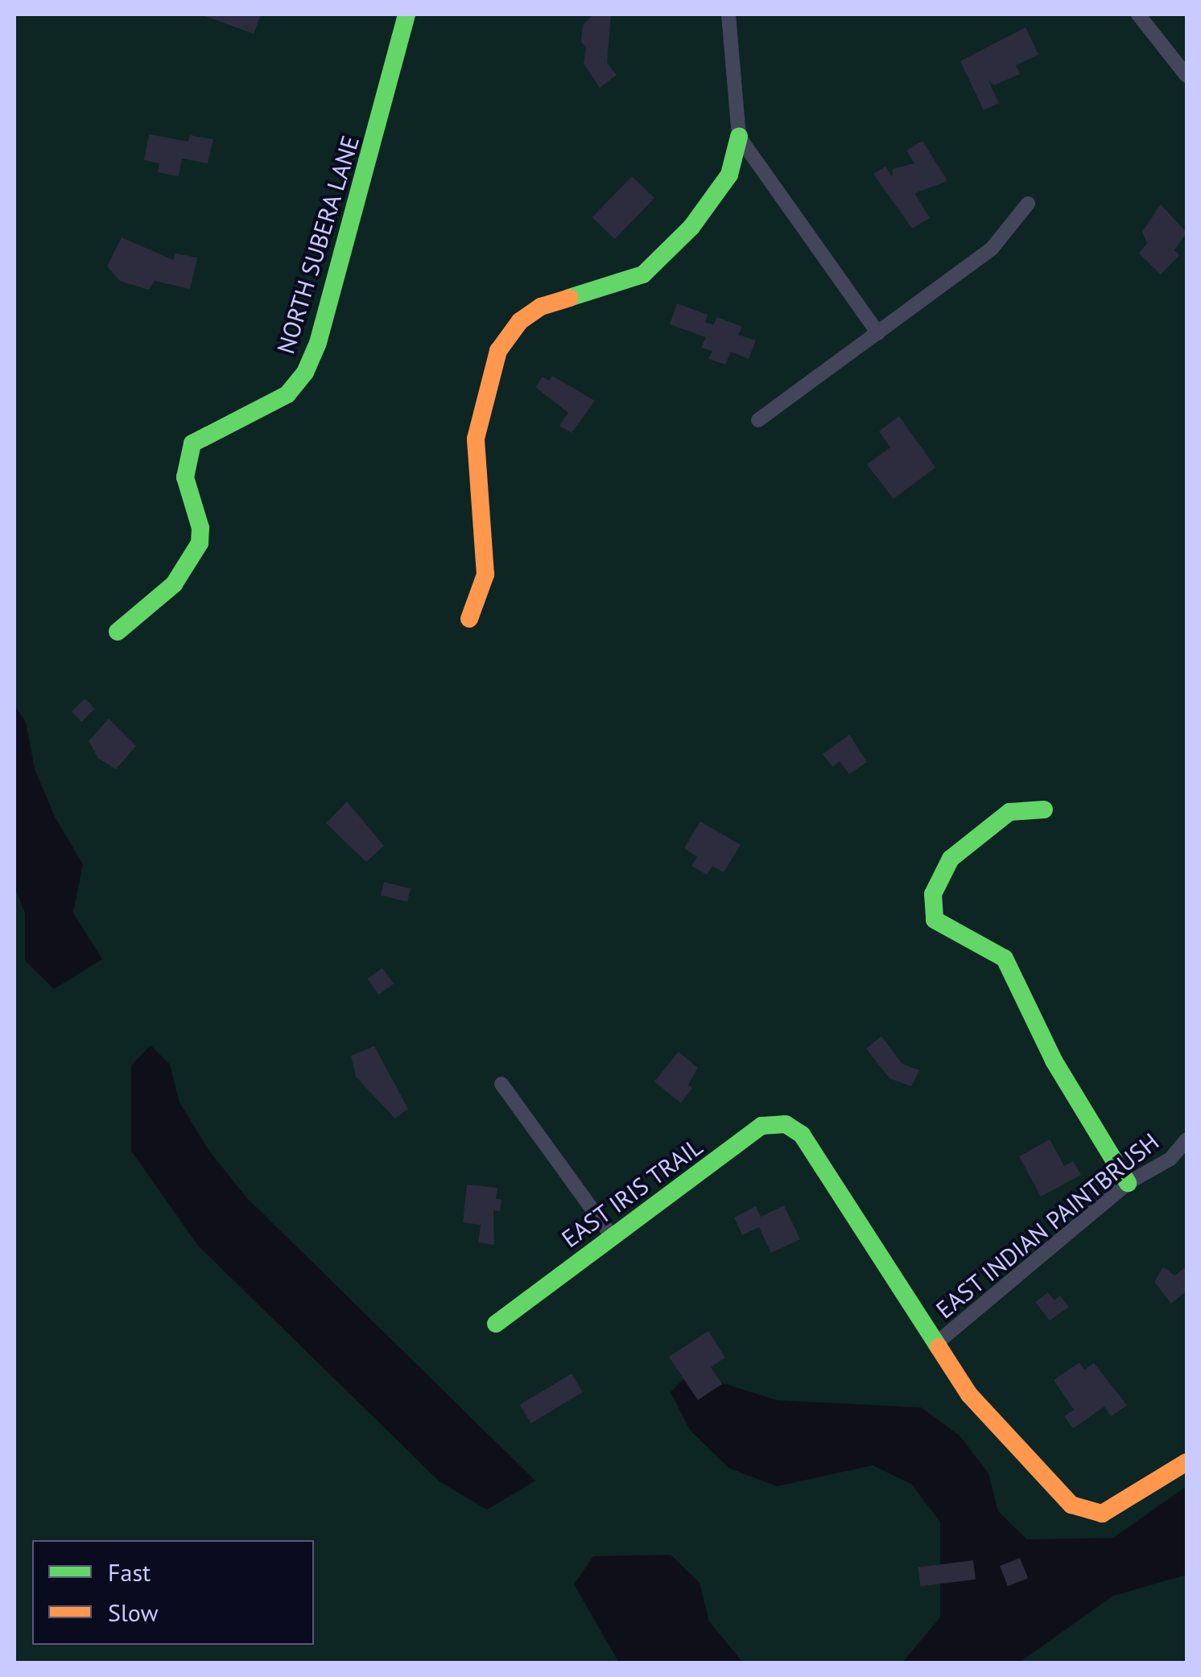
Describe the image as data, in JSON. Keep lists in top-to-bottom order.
{
  "streets": {
    "street": ["NORTH SUBERA LANE", "EAST IRIS TRAIL", "EAST INDIAN PAINTBRUSH"]
  },
  "crossings": [
    ["EAST IRIS TRAIL", "EAST INDIAN PAINTBRUSH"]
  ],
  "legend": ["Fast", "Slow"]
}
